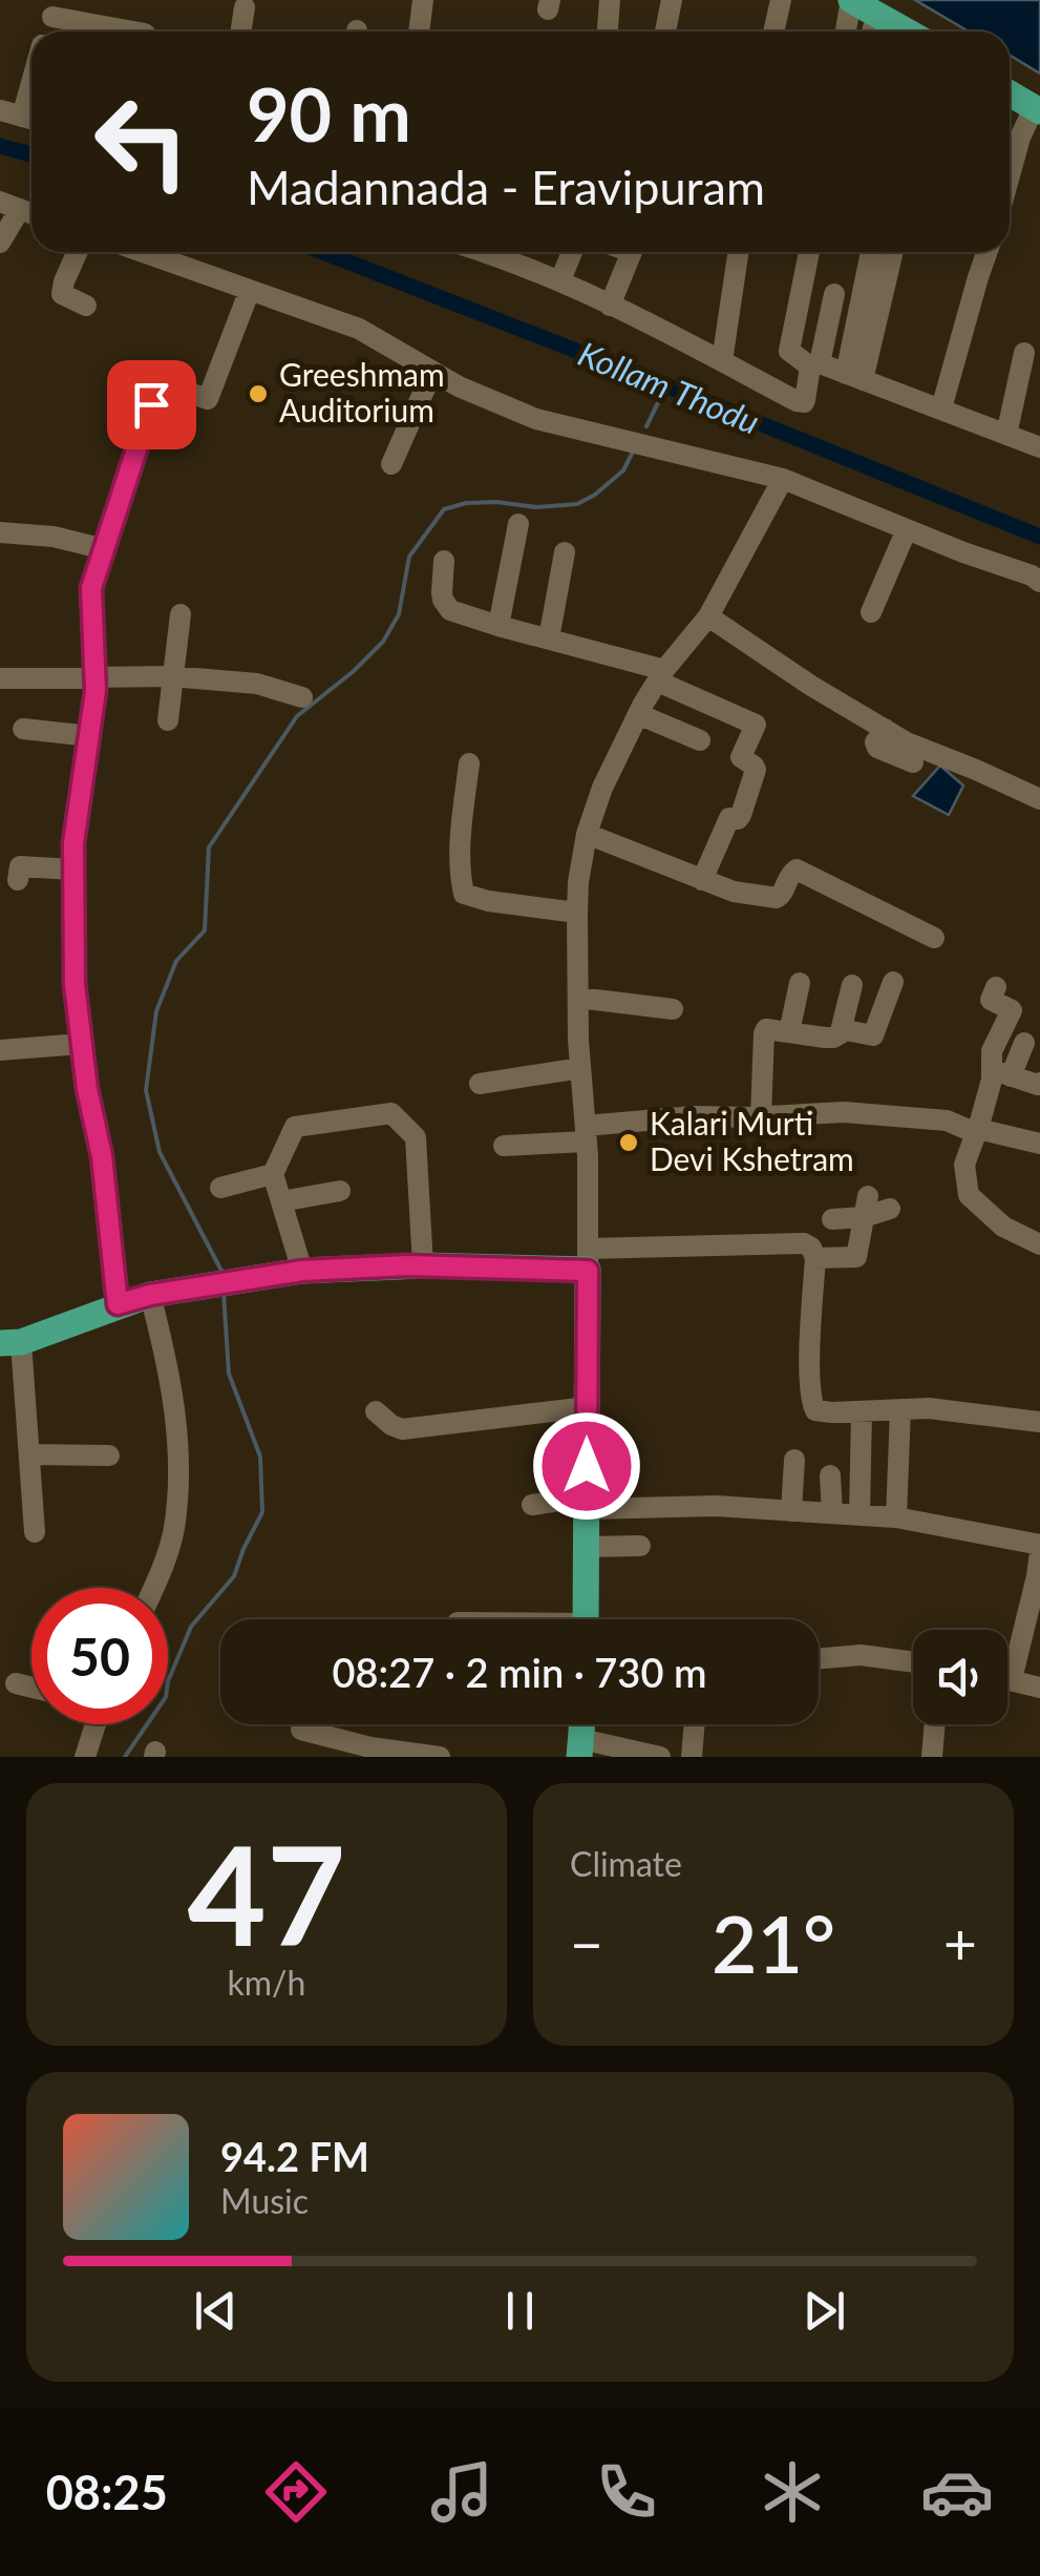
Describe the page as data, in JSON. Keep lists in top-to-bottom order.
{
  "water": ["Kollam Thodu"],
  "places": ["Greeshmam Auditorium", "Kalari Murti Devi Kshetram"],
  "page": {
    "turn": ["90 m", "Madannada - Eravipuram"],
    "limit": "50",
    "trip": "08:27 · 2 min · 730 m",
    "tile": [
      ["47", "km/h"],
      "Climate"
    ],
    "heat": ["−", "21°", "+"],
    "song": ["94.2 FM", "Music"],
    "tabs": "08:25"
  }
}
